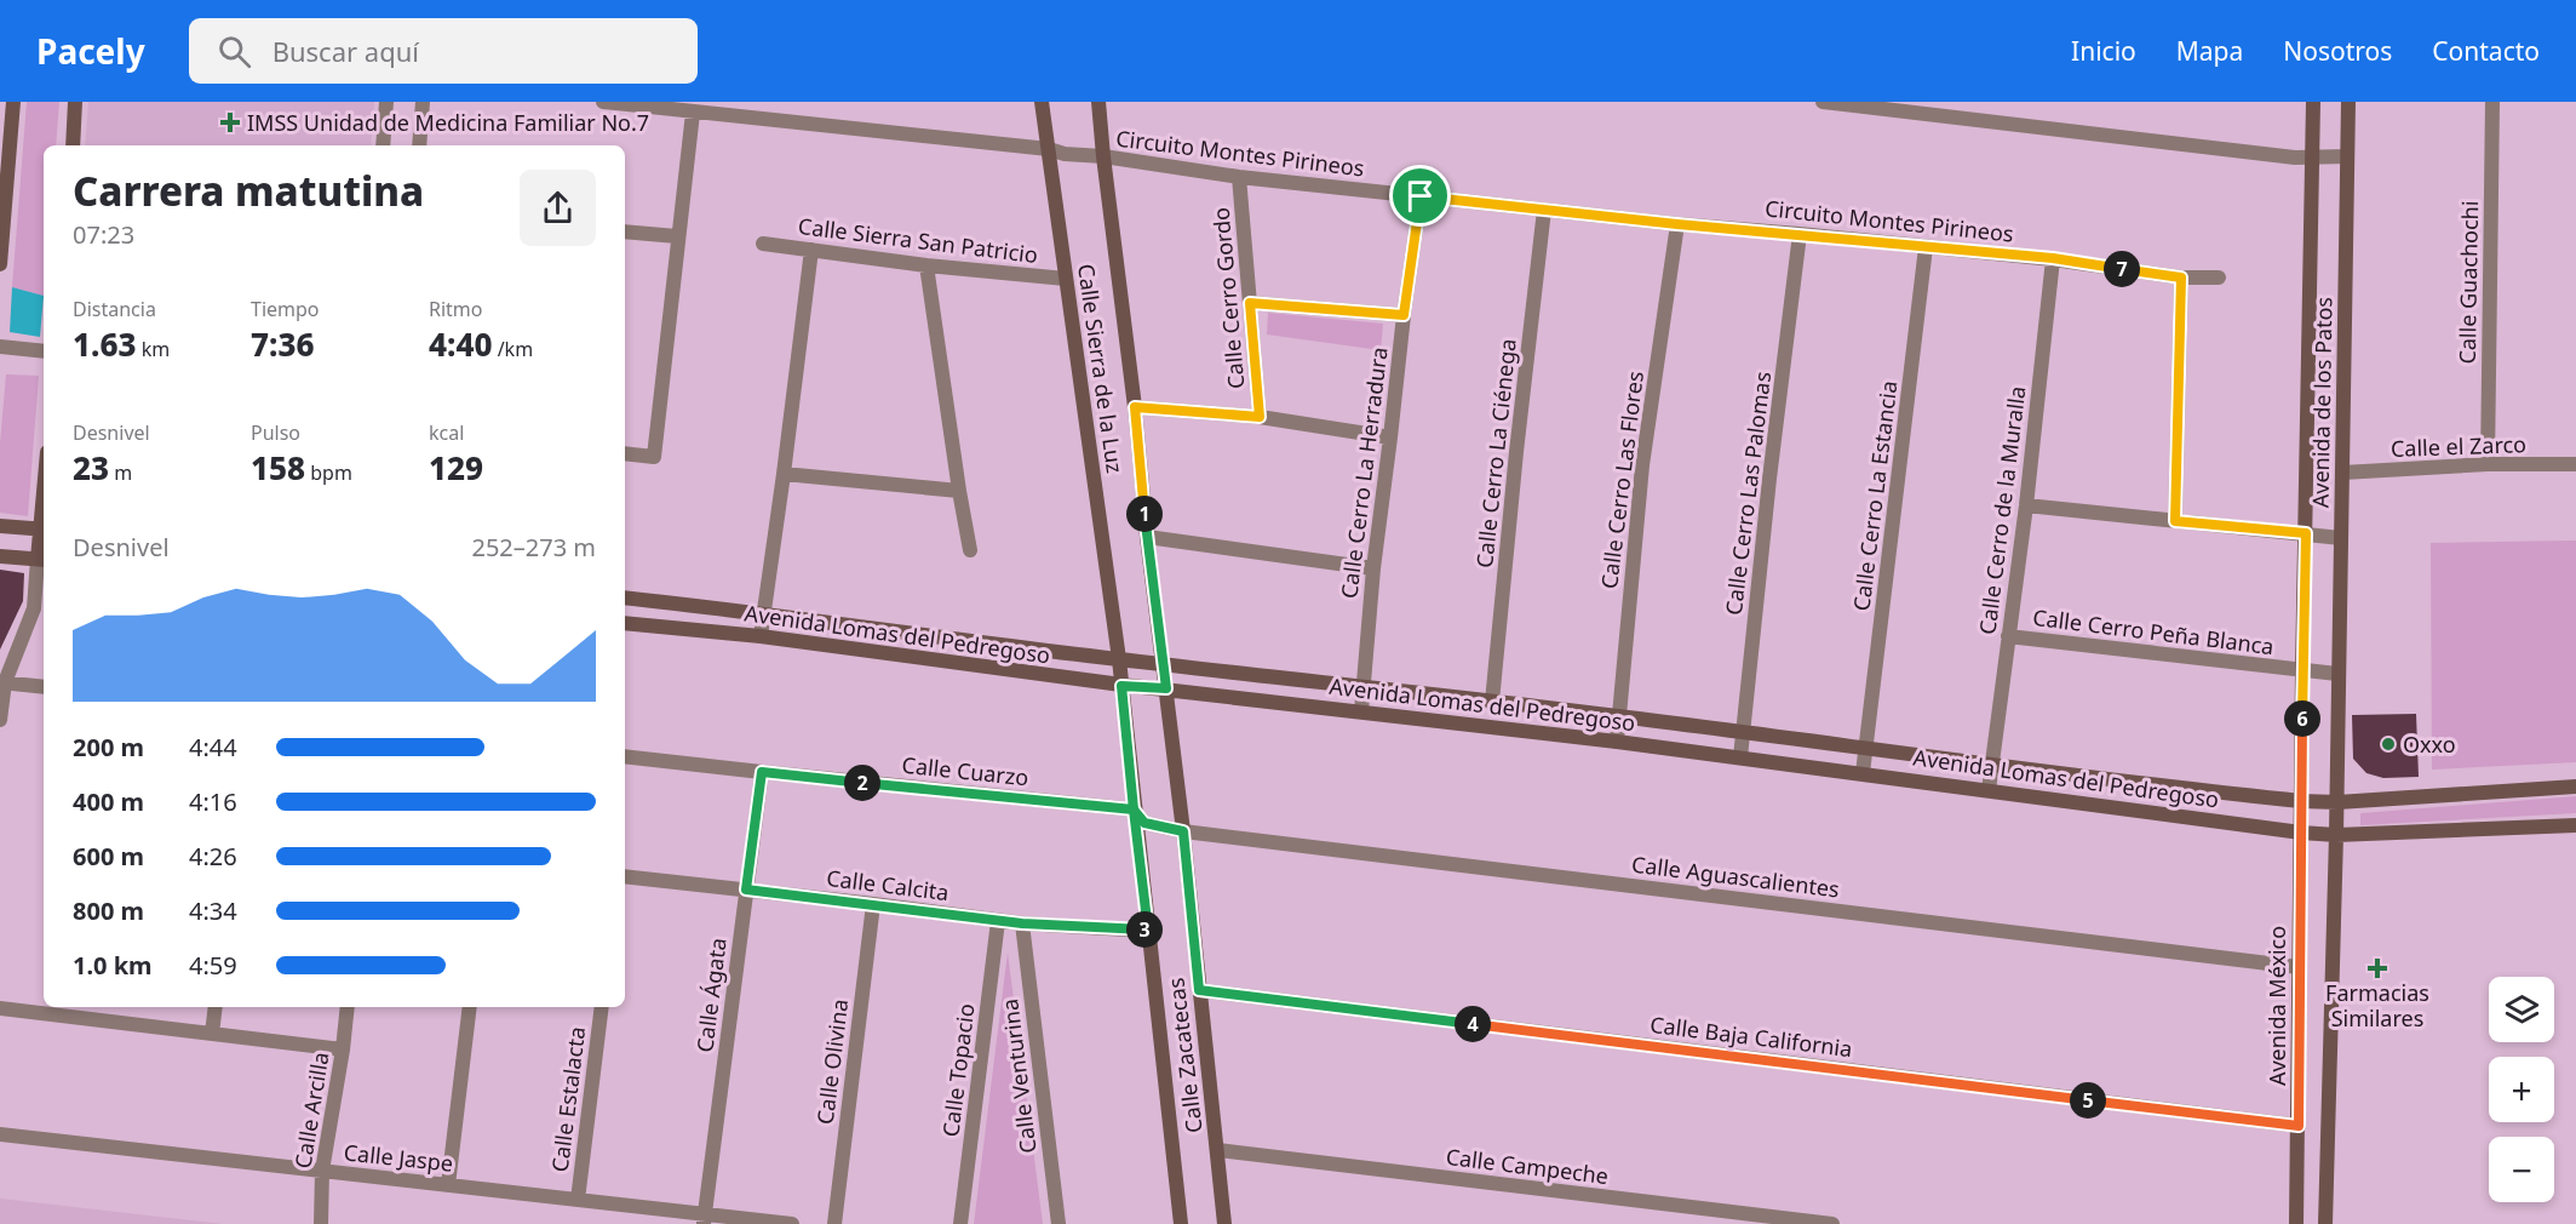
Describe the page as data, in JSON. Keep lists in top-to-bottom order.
{
  "streets": {
    "street": [
      "Circuito Montes Pirineos",
      "Calle Sierra San Patricio",
      "Calle Guachochi",
      "Calle Cerro Gordo",
      "Calle Sierra de la Luz",
      "Avenida de los Patos",
      "Calle el Zarco",
      "Calle Cerro La Ciénega",
      "Calle Cerro La Herradura",
      "Calle Cerro Las Flores",
      "Calle Cerro Las Palomas",
      "Calle Cerro La Estancia",
      "Calle Cerro de la Muralla",
      "Calle Cerro Peña Blanca",
      "Avenida Lomas del Pedregoso",
      "Calle Cuarzo",
      "Calle Aguascalientes",
      "Calle Calcita",
      "Calle Ágata",
      "Avenida México",
      "Calle Baja California",
      "Calle Zacatecas",
      "Calle Olivina",
      "Calle Topacio",
      "Calle Venturina",
      "Calle Estalacta",
      "Calle Arcilla",
      "Calle Jaspe",
      "Calle Campeche"
    ]
  },
  "crossings": [
    ["Circuito Montes Pirineos", "Calle Cerro Gordo"],
    ["Circuito Montes Pirineos", "Calle Sierra de la Luz"],
    ["Circuito Montes Pirineos", "Calle Cerro La Ciénega"],
    ["Circuito Montes Pirineos", "Calle Cerro La Herradura"],
    ["Circuito Montes Pirineos", "Calle Cerro Las Flores"],
    ["Circuito Montes Pirineos", "Calle Cerro Las Palomas"],
    ["Circuito Montes Pirineos", "Calle Cerro La Estancia"],
    ["Circuito Montes Pirineos", "Calle Cerro de la Muralla"],
    ["Calle Sierra San Patricio", "Calle Sierra de la Luz"],
    ["Calle Guachochi", "Calle el Zarco"],
    ["Calle Sierra de la Luz", "Avenida Lomas del Pedregoso"],
    ["Calle Sierra de la Luz", "Calle Zacatecas"],
    ["Avenida de los Patos", "Calle el Zarco"],
    ["Avenida de los Patos", "Calle Cerro Peña Blanca"],
    ["Avenida de los Patos", "Avenida Lomas del Pedregoso"],
    ["Avenida de los Patos", "Avenida México"],
    ["Calle Cerro La Ciénega", "Avenida Lomas del Pedregoso"],
    ["Calle Cerro La Herradura", "Avenida Lomas del Pedregoso"],
    ["Calle Cerro Las Flores", "Avenida Lomas del Pedregoso"],
    ["Calle Cerro Las Palomas", "Avenida Lomas del Pedregoso"],
    ["Calle Cerro La Estancia", "Avenida Lomas del Pedregoso"],
    ["Calle Cerro de la Muralla", "Calle Cerro Peña Blanca"],
    ["Calle Cerro de la Muralla", "Avenida Lomas del Pedregoso"],
    ["Avenida Lomas del Pedregoso", "Avenida México"],
    ["Avenida Lomas del Pedregoso", "Calle Zacatecas"],
    ["Calle Cuarzo", "Calle Aguascalientes"],
    ["Calle Cuarzo", "Calle Ágata"],
    ["Calle Cuarzo", "Calle Zacatecas"],
    ["Calle Aguascalientes", "Avenida México"],
    ["Calle Aguascalientes", "Calle Zacatecas"],
    ["Calle Calcita", "Calle Ágata"],
    ["Calle Calcita", "Calle Zacatecas"],
    ["Calle Calcita", "Calle Olivina"],
    ["Calle Calcita", "Calle Topacio"],
    ["Calle Calcita", "Calle Venturina"],
    ["Calle Ágata", "Calle Jaspe"],
    ["Avenida México", "Calle Baja California"],
    ["Calle Baja California", "Calle Zacatecas"],
    ["Calle Zacatecas", "Calle Campeche"],
    ["Calle Estalacta", "Calle Jaspe"],
    ["Calle Arcilla", "Calle Jaspe"]
  ],
  "places": {
    "health": ["IMSS Unidad de Medicina Familiar No.7", "Farmacias Similares"],
    "other": ["Oxxo"]
  },
  "page": {
    "header": "Pacely",
    "search": "Buscar aquí",
    "nav": [
      "Inicio",
      "Mapa",
      "Nosotros",
      "Contacto"
    ],
    "heading": ["Carrera matutina", "07:23"],
    "pins": [
      "7",
      "1",
      "6",
      "2",
      "3",
      "4",
      "5"
    ],
    "stats": [
      ["Distancia", "1.63 km"],
      ["Tiempo", "7:36"],
      ["Ritmo", "4:40 /km"],
      ["Desnivel", "23 m"],
      ["Pulso", "158 bpm"],
      ["kcal", "129"]
    ],
    "chart": ["Desnivel", "252–273 m"],
    "list": [
      {
        "name": "200 m",
        "note": "4:44"
      },
      {
        "name": "400 m",
        "note": "4:16"
      },
      {
        "name": "600 m",
        "note": "4:26"
      },
      {
        "name": "800 m",
        "note": "4:34"
      },
      {
        "name": "1.0 km",
        "note": "4:59"
      }
    ],
    "map_buttons": ["+", "−"]
  }
}
